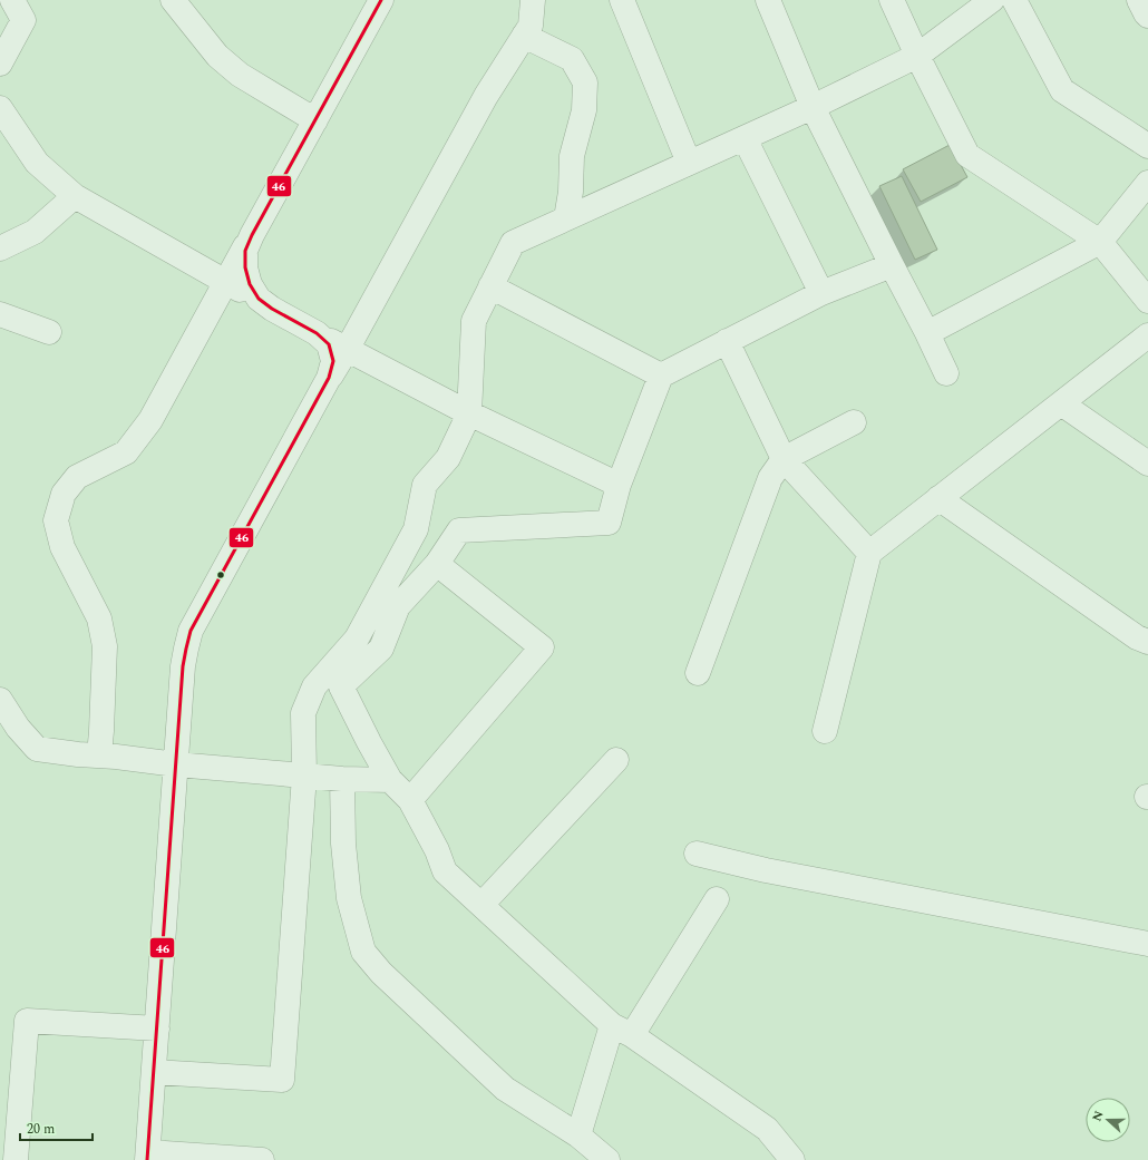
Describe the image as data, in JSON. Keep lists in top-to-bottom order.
{
  "lines": ["transit line 46"],
  "scale_bar": "20 m",
  "north": "left"
}
